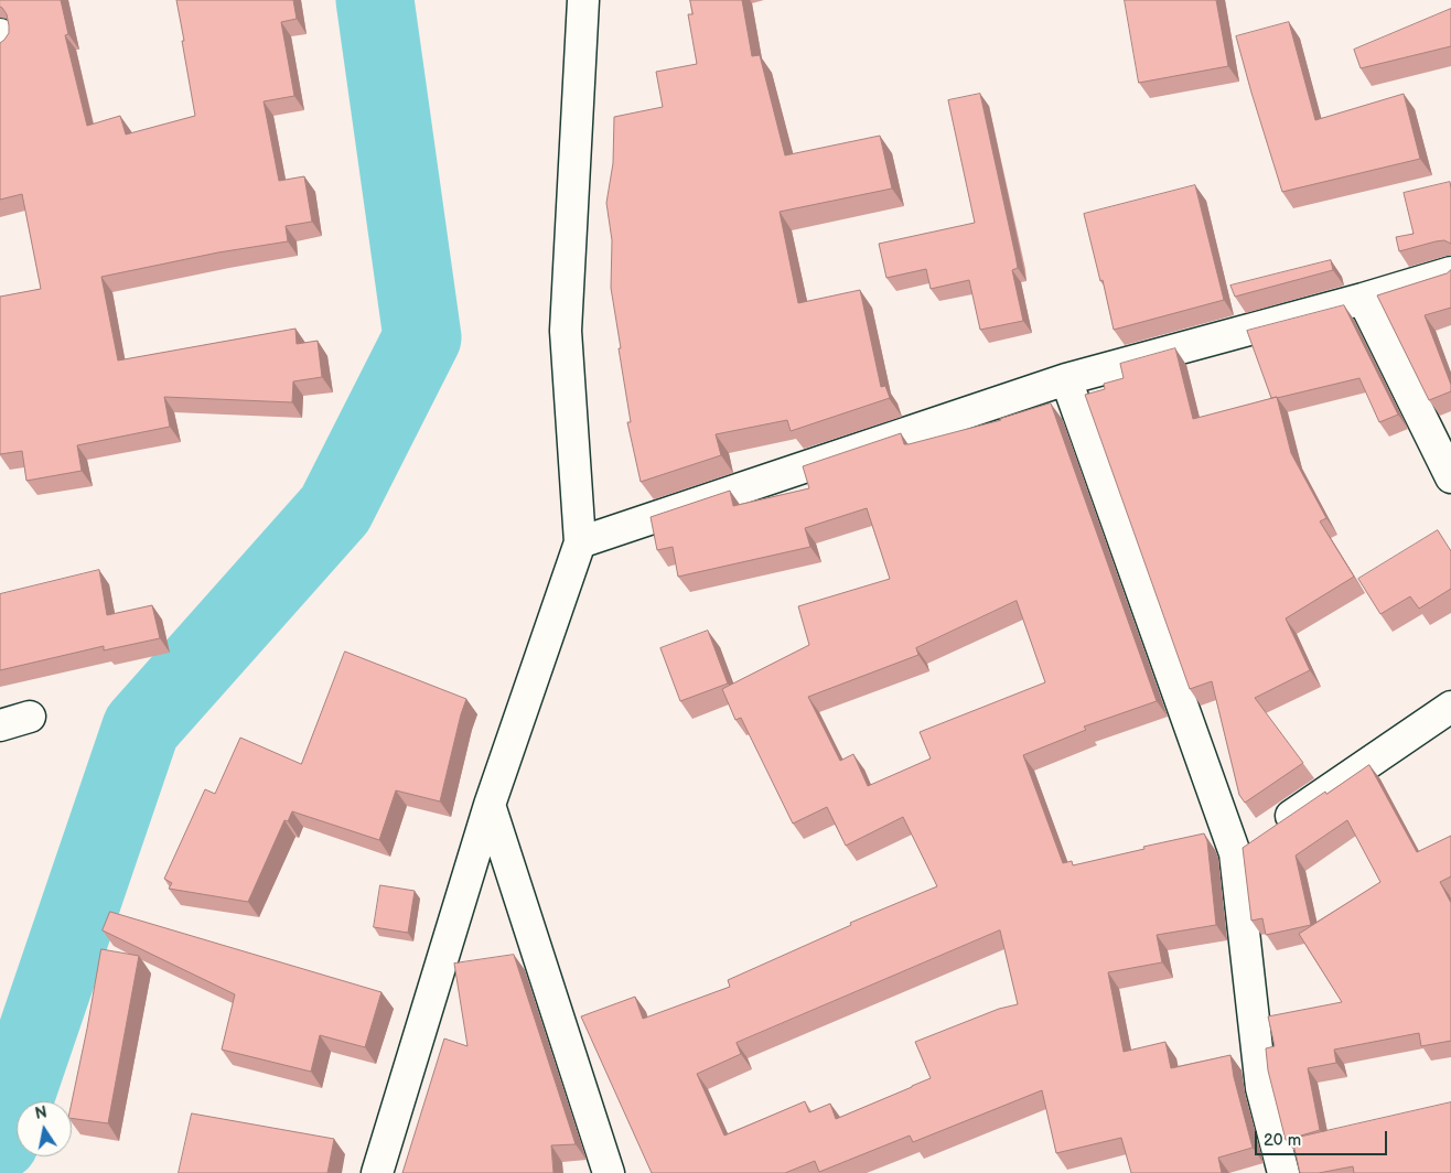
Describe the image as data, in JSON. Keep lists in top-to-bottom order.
{
  "scale_bar": "20 m",
  "north": "top"
}
